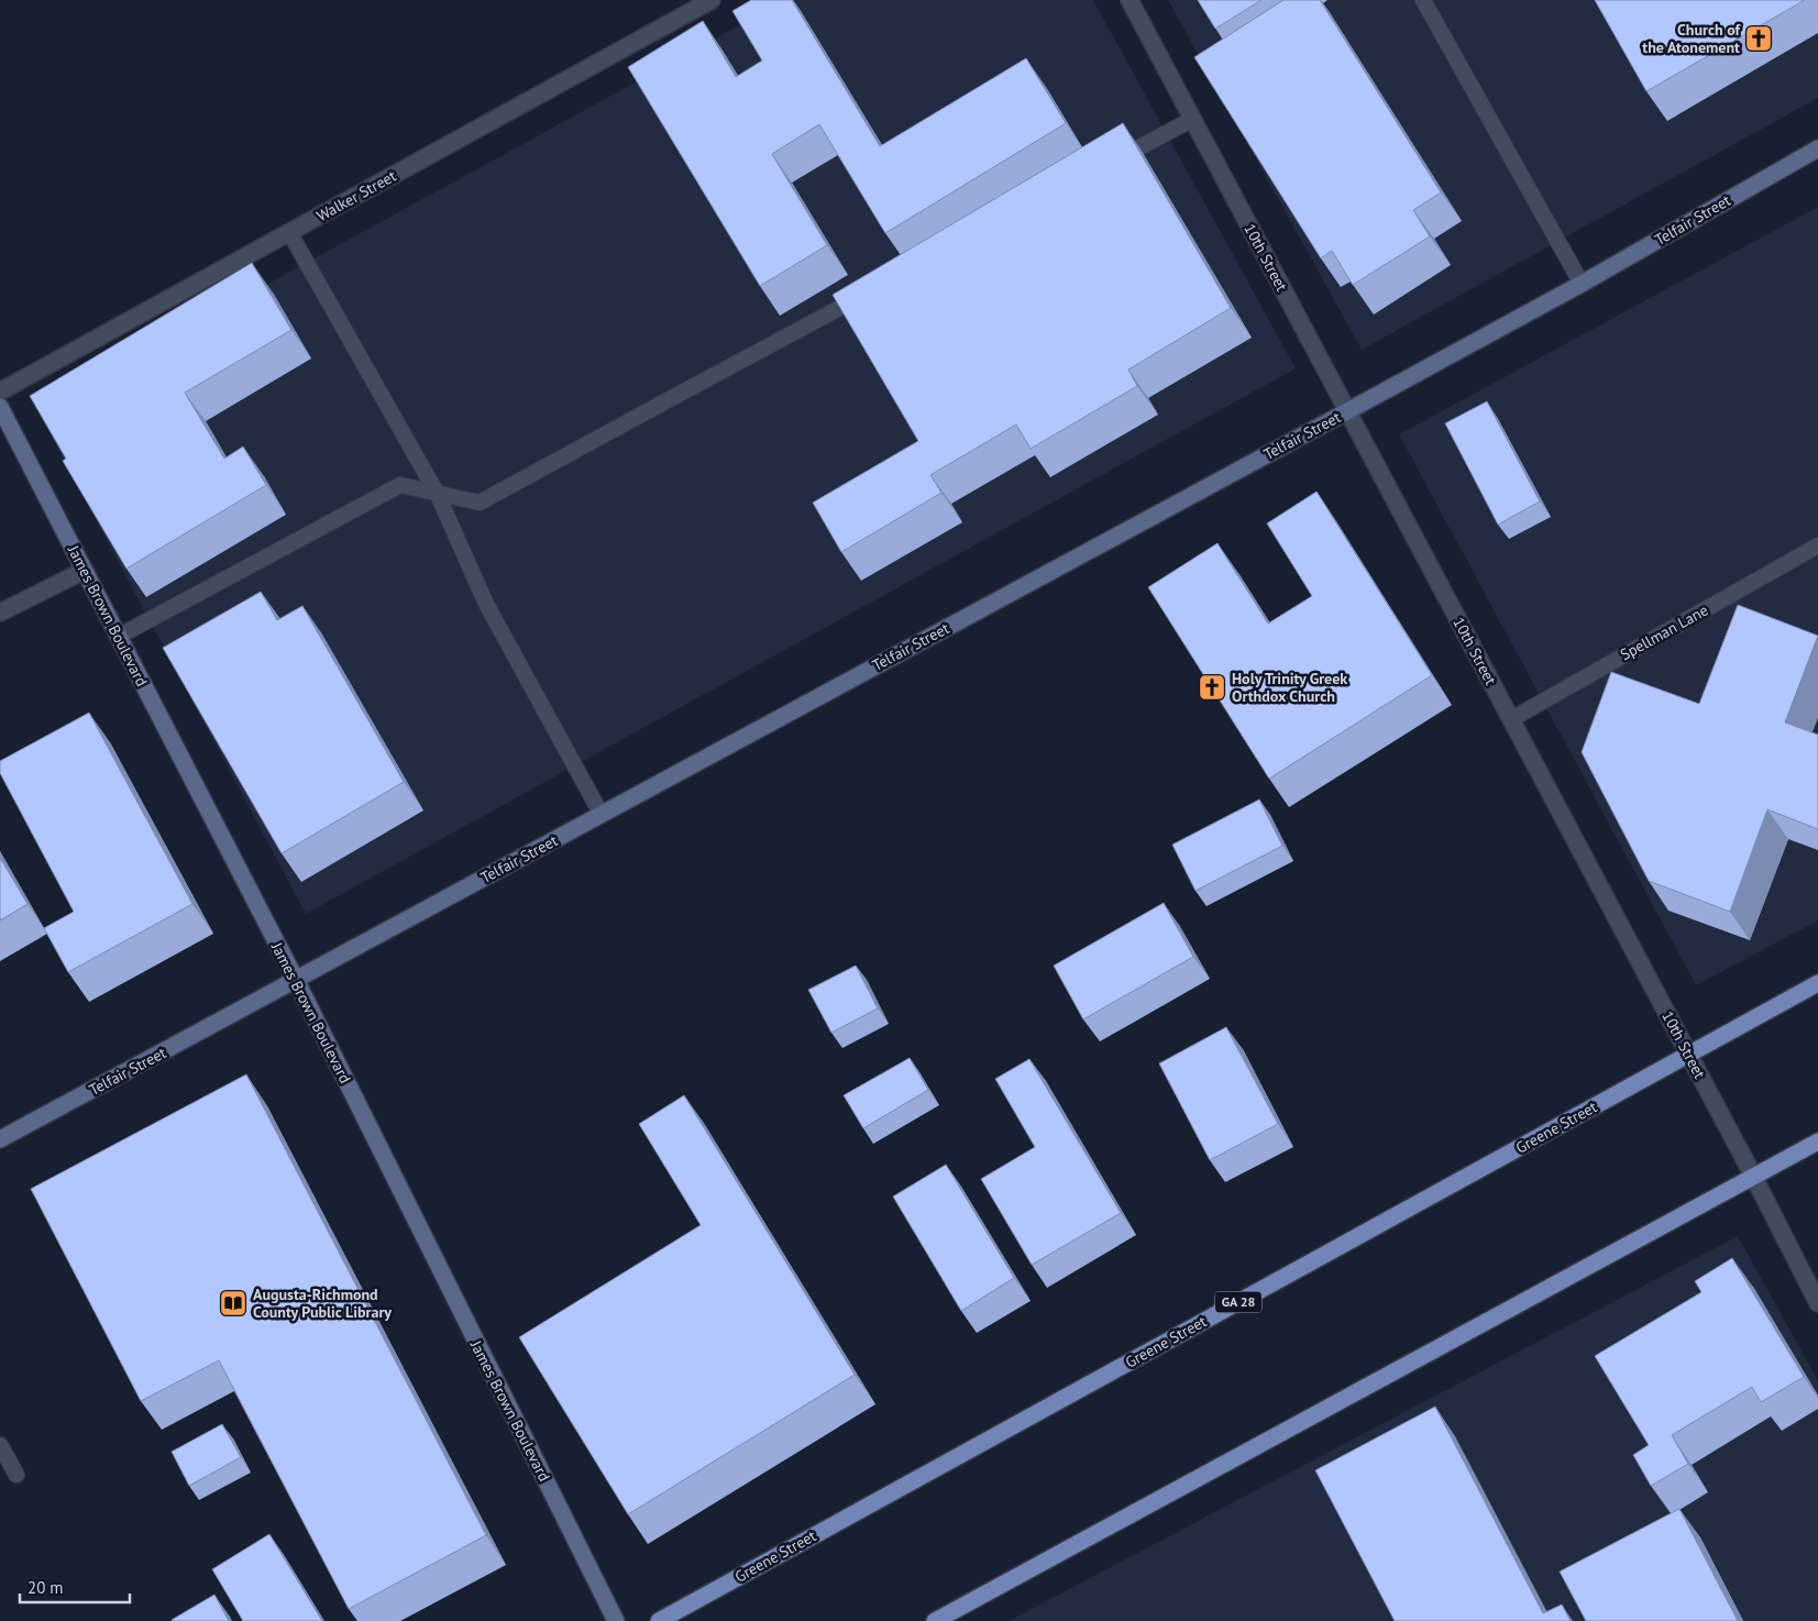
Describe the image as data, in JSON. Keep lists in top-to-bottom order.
{
  "streets": {
    "main road": ["Greene Street", "GA 28"],
    "street": [
      "Walker Street",
      "Telfair Street",
      "10th Street",
      "James Brown Boulevard"
    ],
    "lane": ["Spellman Lane"]
  },
  "crossings": [
    ["Telfair Street", "10th Street"],
    ["Telfair Street", "James Brown Boulevard"],
    ["10th Street", "Spellman Lane"],
    ["10th Street", "Greene Street"]
  ],
  "places": {
    "church": ["Church of the Atonement", "Holy Trinity Greek Orthdox Church"],
    "library": ["Augusta-Richmond County Public Library"]
  },
  "scale_bar": "20 m"
}
